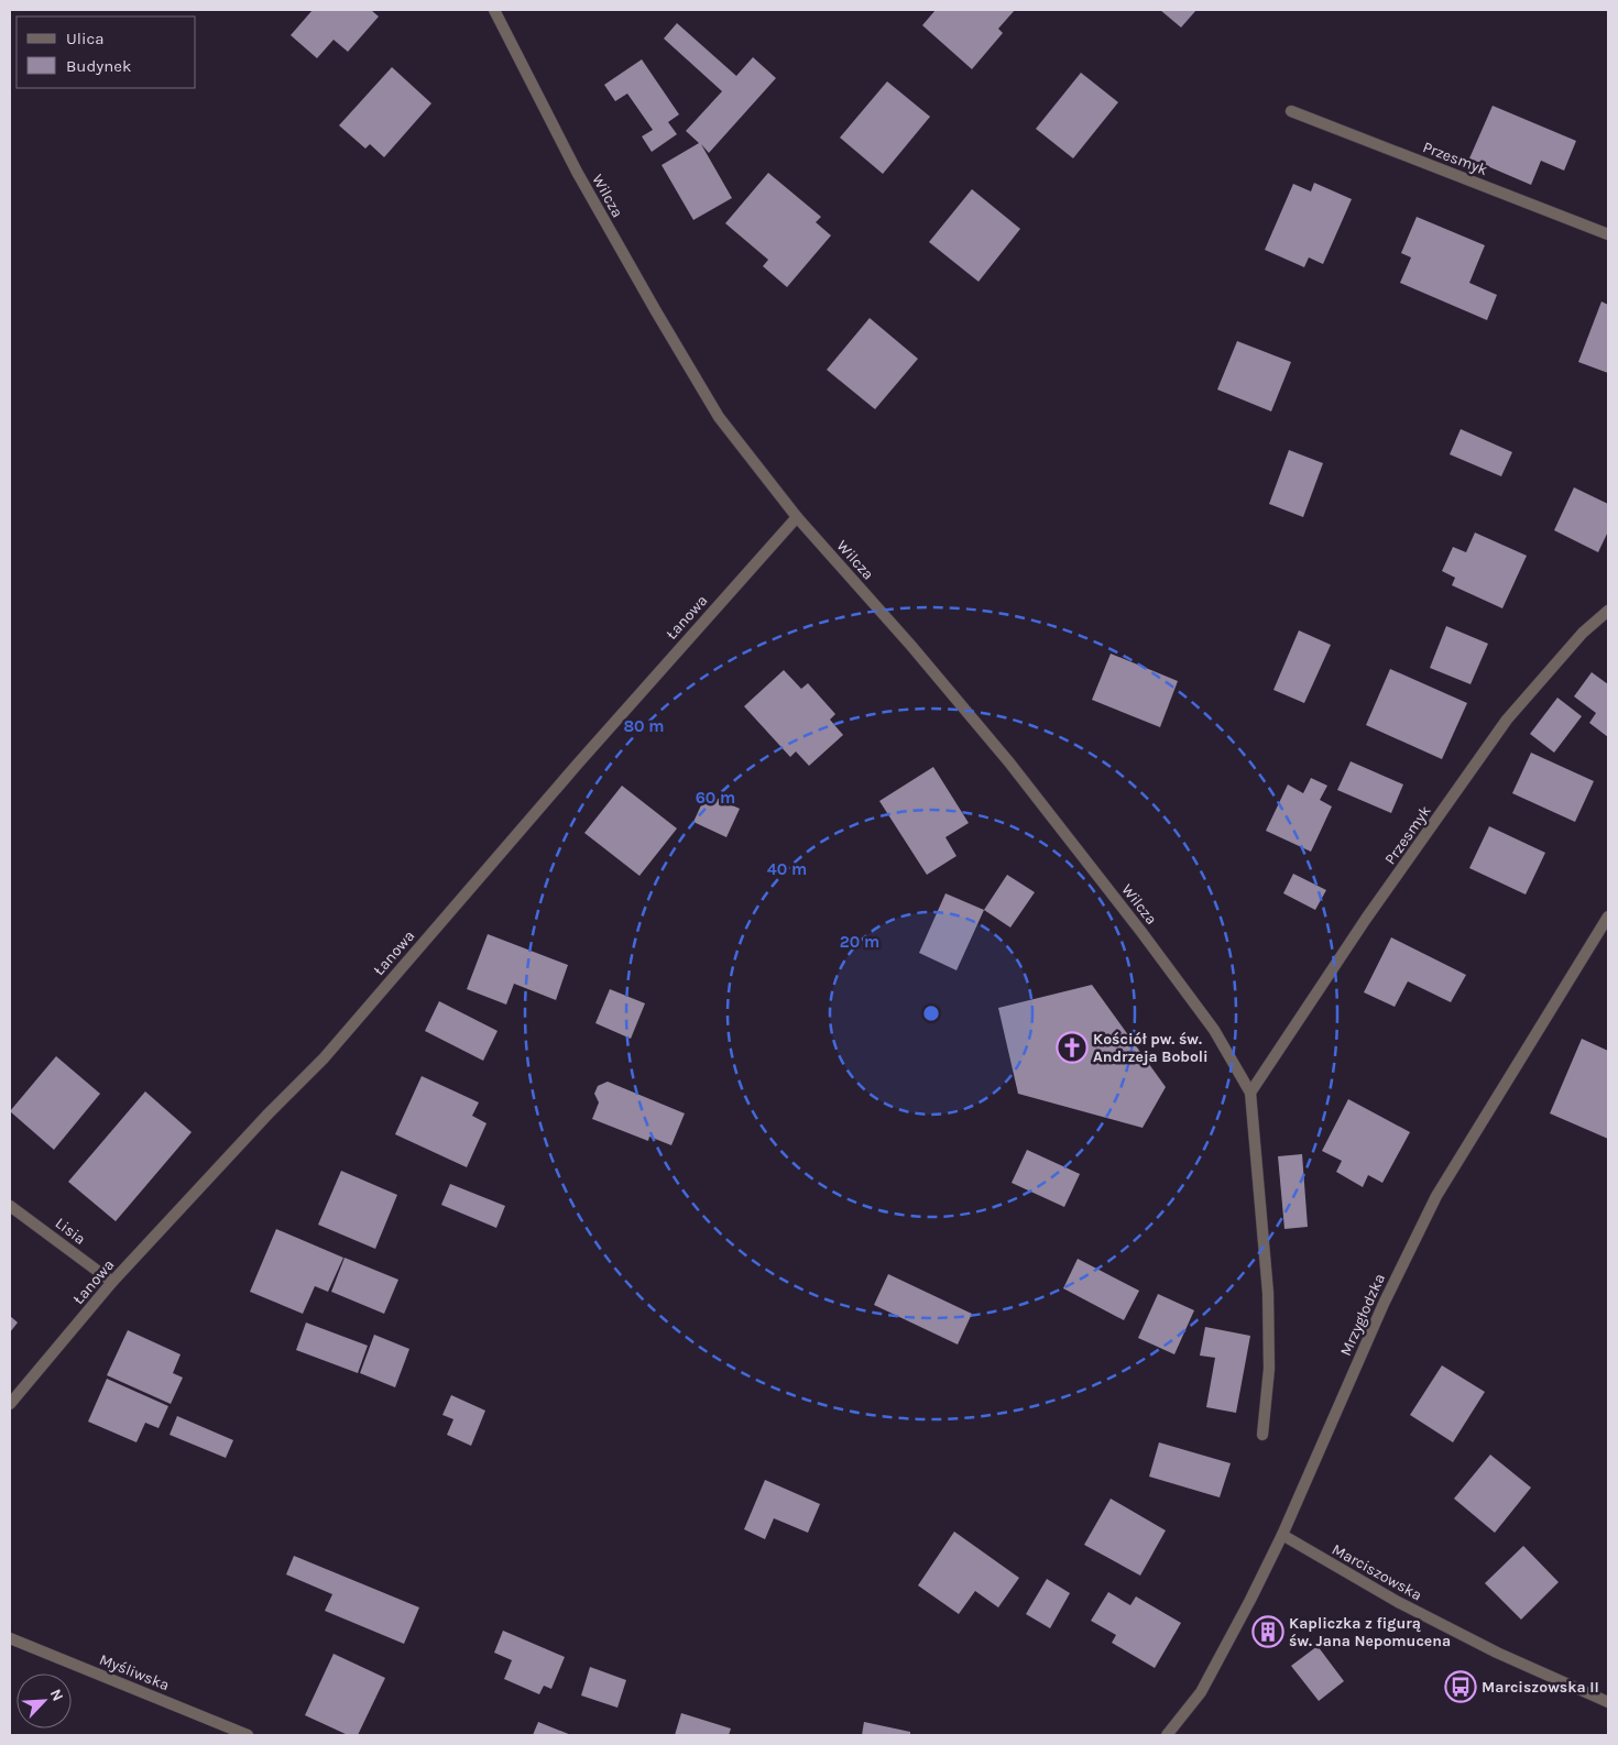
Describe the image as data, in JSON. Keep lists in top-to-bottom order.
{
  "streets": {
    "street": [
      "Przesmyk",
      "Wilcza",
      "Łanowa",
      "Lisia",
      "Mrzygłodzka",
      "Marciszowska",
      "Myśliwska"
    ]
  },
  "crossings": [
    ["Przesmyk", "Wilcza"],
    ["Wilcza", "Łanowa"],
    ["Łanowa", "Lisia"],
    ["Mrzygłodzka", "Marciszowska"]
  ],
  "places": {
    "church": ["Kościół pw. św. Andrzeja Boboli"],
    "building": ["Kapliczka z figurą św. Jana Nepomucena"],
    "bus stop": ["Marciszowska II"]
  },
  "legend": ["Ulica", "Budynek"],
  "north": "top right",
  "rings": [
    "80 m",
    "60 m",
    "40 m",
    "20 m"
  ]
}
